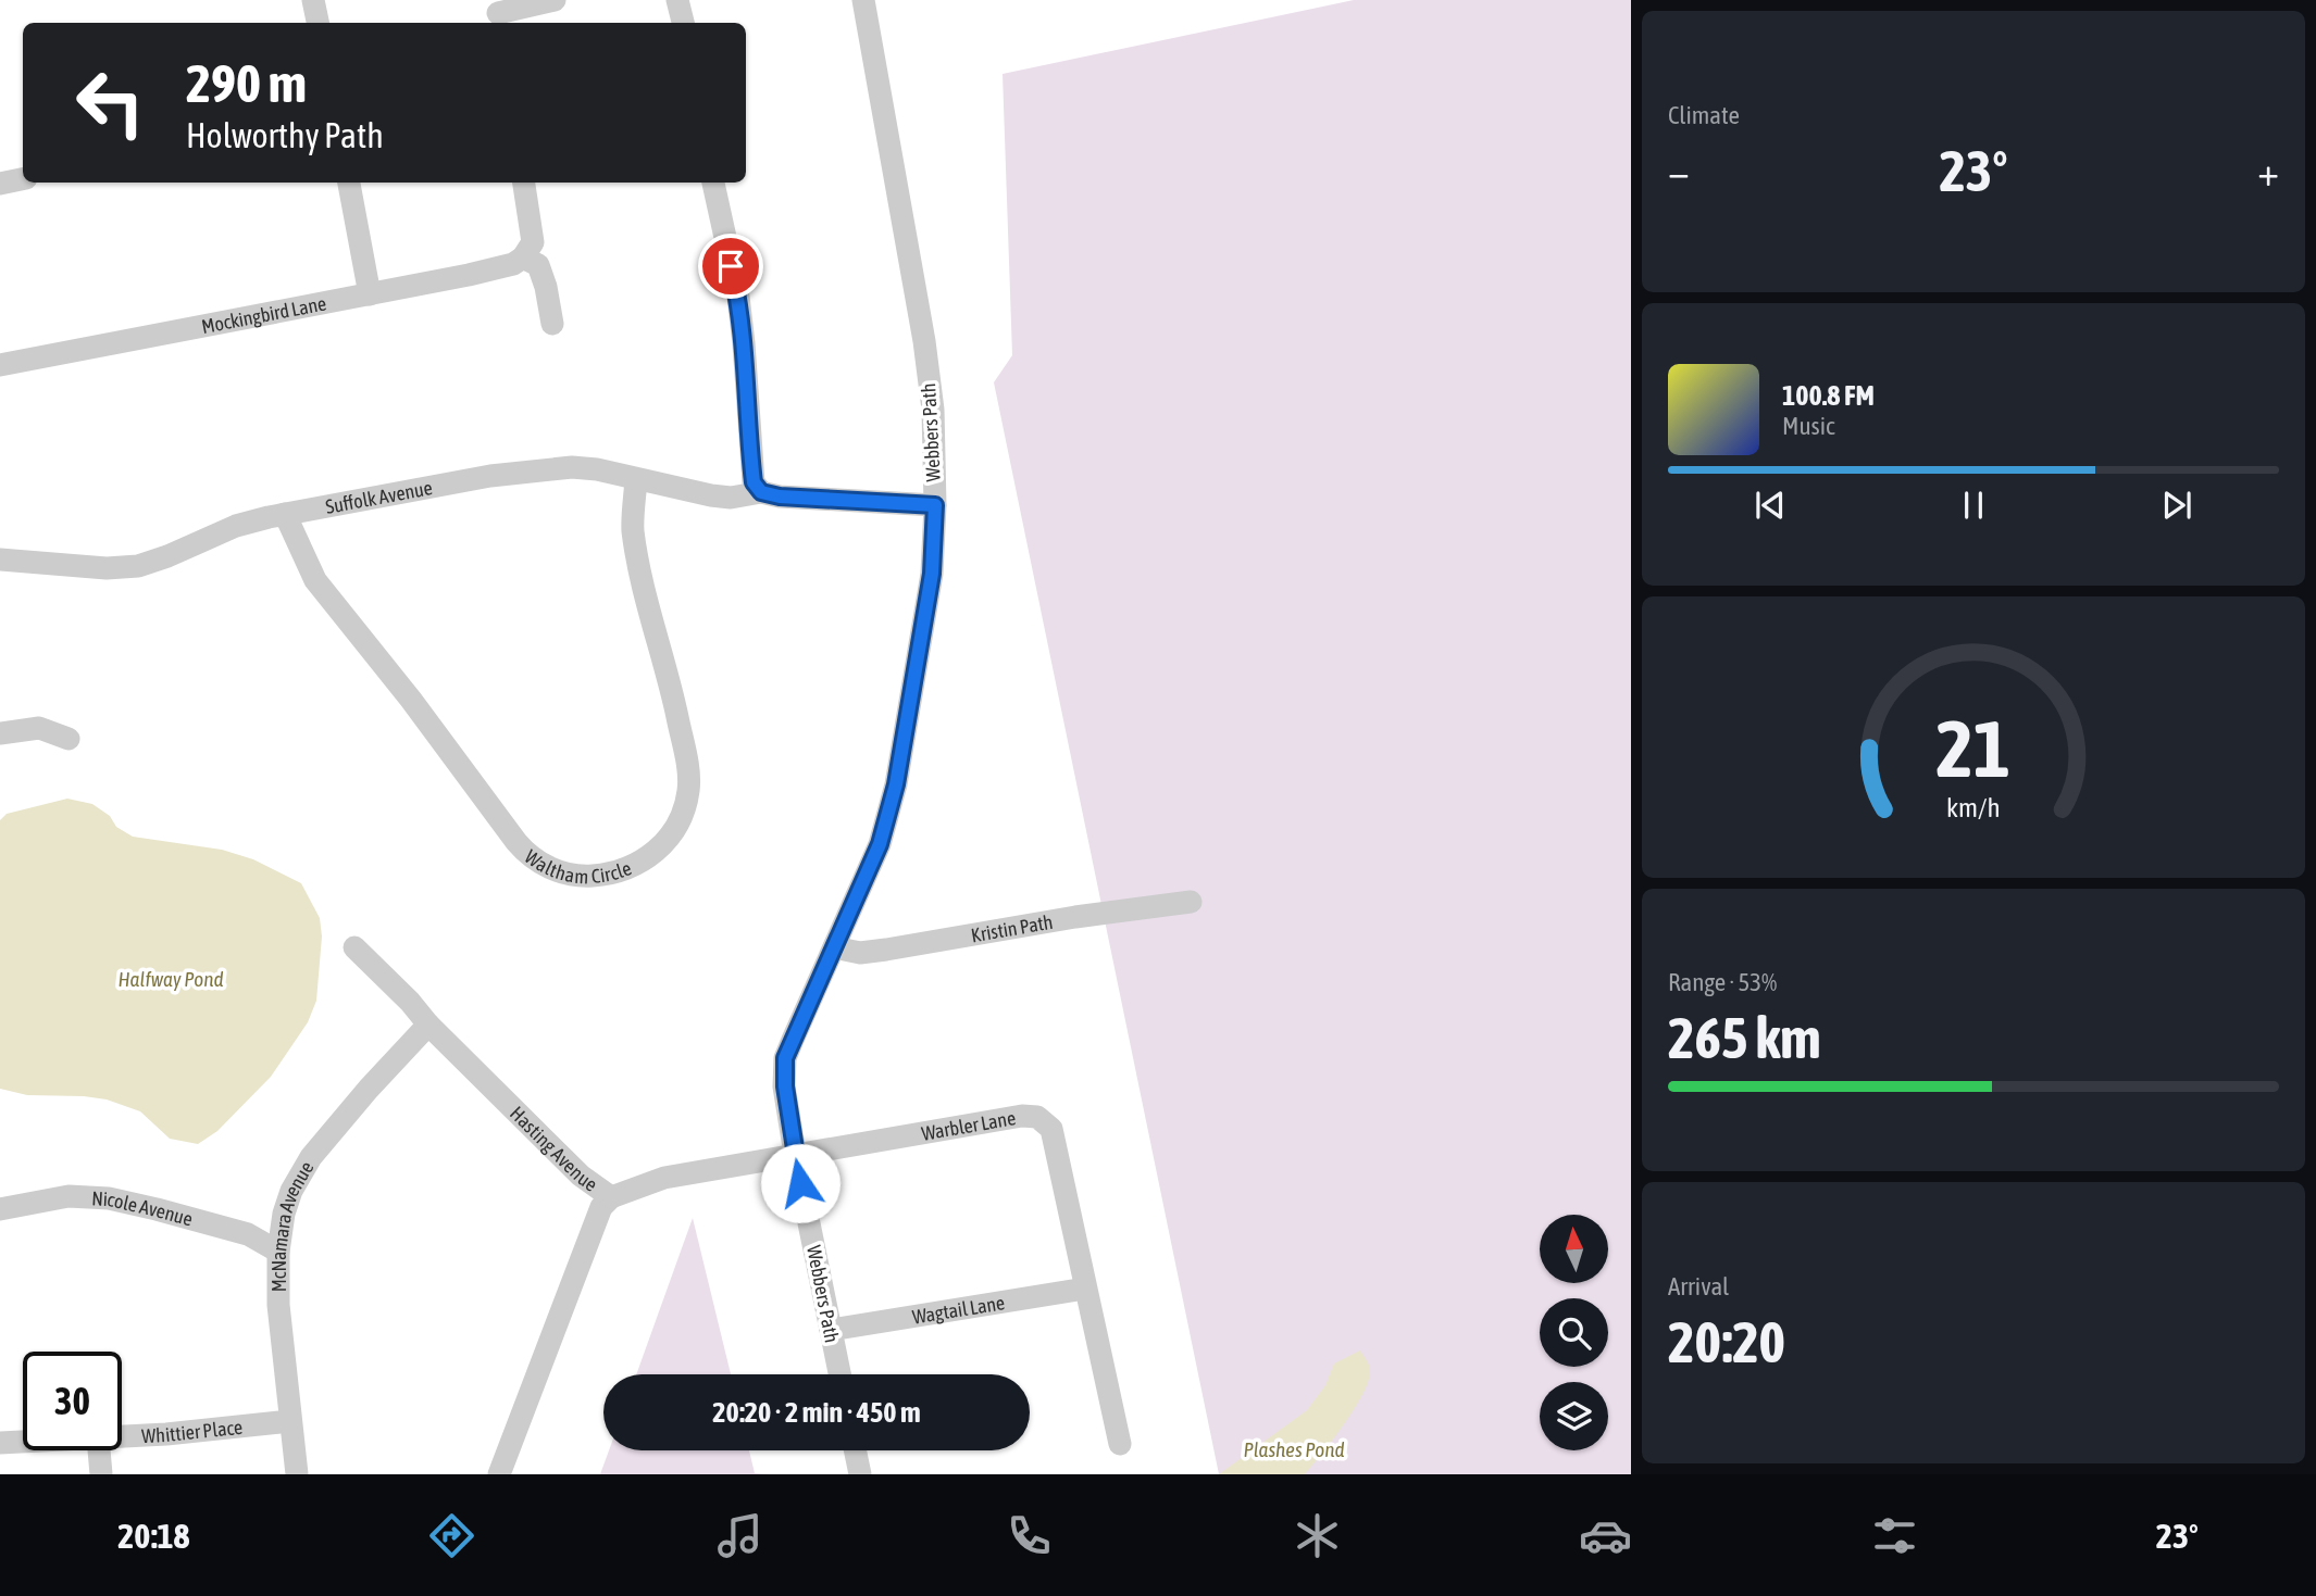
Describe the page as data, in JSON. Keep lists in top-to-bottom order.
{
  "streets": {
    "street": [
      "Mockingbird Lane",
      "Webbers Path",
      "Suffolk Avenue",
      "Waltham Circle",
      "Kristin Path",
      "Warbler Lane",
      "Hasting Avenue",
      "Nicole Avenue",
      "McNamara Avenue",
      "Wagtail Lane",
      "Whittier Place"
    ]
  },
  "crossings": [
    ["Webbers Path", "Suffolk Avenue"],
    ["Webbers Path", "Kristin Path"],
    ["Webbers Path", "Warbler Lane"],
    ["Webbers Path", "Wagtail Lane"],
    ["Suffolk Avenue", "Waltham Circle"],
    ["Warbler Lane", "Hasting Avenue"],
    ["Warbler Lane", "Wagtail Lane"],
    ["Hasting Avenue", "McNamara Avenue"],
    ["Nicole Avenue", "McNamara Avenue"],
    ["McNamara Avenue", "Whittier Place"]
  ],
  "water": ["Halfway Pond", "Plashes Pond"],
  "north": "top",
  "page": {
    "tile": [
      "Climate",
      ["Range · 53%", "265 km"],
      ["Arrival", "20:20"]
    ],
    "turn": ["290 m", "Holworthy Path"],
    "heat": ["−", "23°", "+"],
    "song": ["100.8 FM", "Music"],
    "limit": "30",
    "trip": "20:20 · 2 min · 450 m",
    "tabs": ["20:18", "23°"],
    "gauge": ["21", "km/h"]
  }
}
